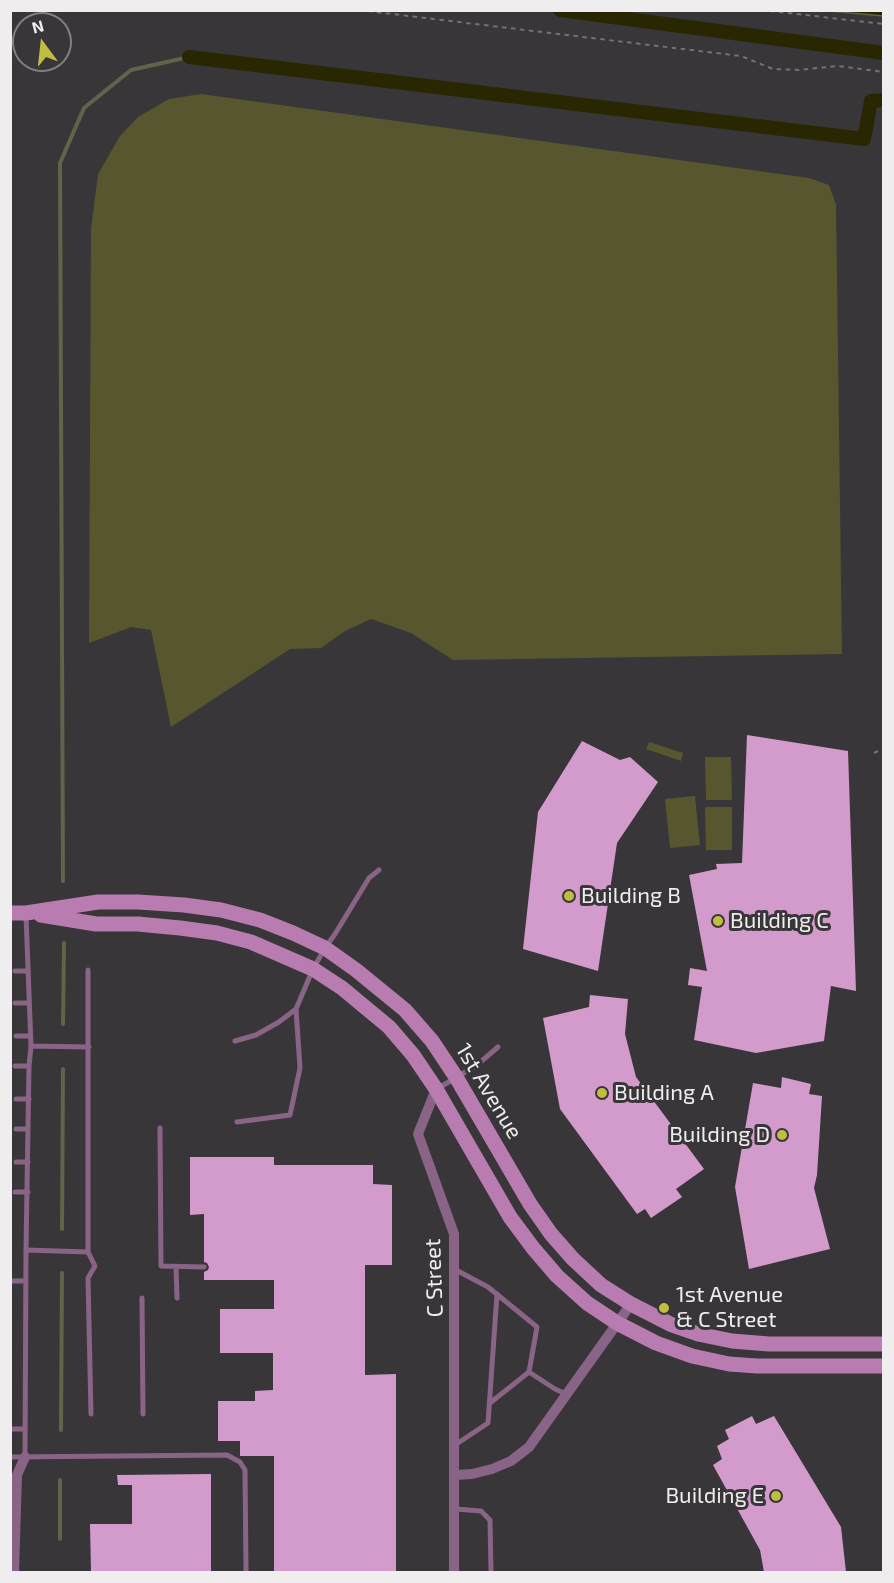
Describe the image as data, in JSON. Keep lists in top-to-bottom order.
{
  "streets": {
    "street": ["1st Avenue", "C Street"]
  },
  "crossings": [
    ["1st Avenue", "C Street"]
  ],
  "places": [
    "Building B",
    "Building C",
    "Building A",
    "Building D",
    "1st Avenue & C Street",
    "Building E"
  ],
  "north": "top"
}
